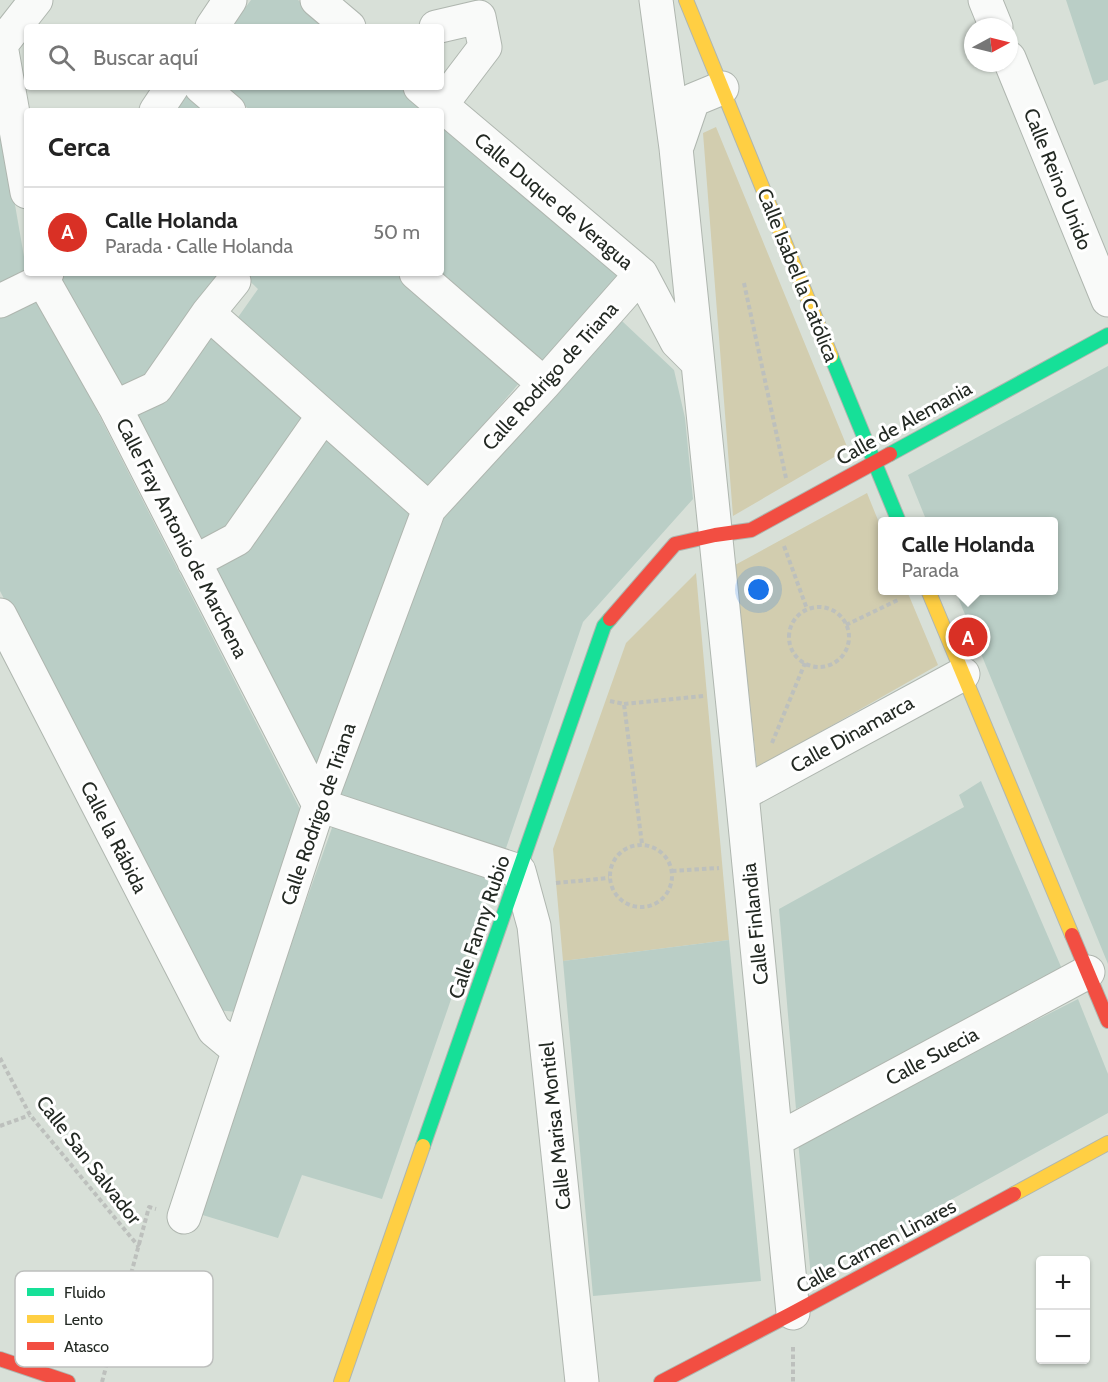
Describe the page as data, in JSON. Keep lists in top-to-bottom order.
{
  "streets": {
    "street": [
      "Calle Reino Unido",
      "Calle Duque de Veragua",
      "Calle Isabel la Católica",
      "Calle Rodrigo de Triana",
      "Calle de Alemania",
      "Calle Fray Antonio de Marchena",
      "Calle Dinamarca",
      "Calle la Rábida",
      "Calle Finlandia",
      "Calle Fanny Rubio",
      "Calle Suecia",
      "Calle Marisa Montiel",
      "Calle Carmen Linares"
    ],
    "path": ["Calle San Salvador"]
  },
  "crossings": [
    ["Calle Duque de Veragua", "Calle Rodrigo de Triana"],
    ["Calle Isabel la Católica", "Calle de Alemania"],
    ["Calle Rodrigo de Triana", "Calle Fray Antonio de Marchena"],
    ["Calle Rodrigo de Triana", "Calle la Rábida"],
    ["Calle de Alemania", "Calle Finlandia"],
    ["Calle de Alemania", "Calle Fanny Rubio"],
    ["Calle Dinamarca", "Calle Finlandia"],
    ["Calle Finlandia", "Calle Fanny Rubio"],
    ["Calle Finlandia", "Calle Suecia"],
    ["Calle Finlandia", "Calle Carmen Linares"],
    ["Calle Fanny Rubio", "Calle Marisa Montiel"]
  ],
  "legend": ["Fluido", "Lento", "Atasco"],
  "north": "right",
  "page": {
    "search": "Buscar aquí",
    "heading": "Cerca",
    "list": [
      {
        "mark": "A",
        "name": "Calle Holanda",
        "note": "Parada · Calle Holanda",
        "value": "50 m"
      }
    ],
    "popup": ["Calle Holanda", "Parada"],
    "pins": "A",
    "map_buttons": ["+", "−"]
  }
}
